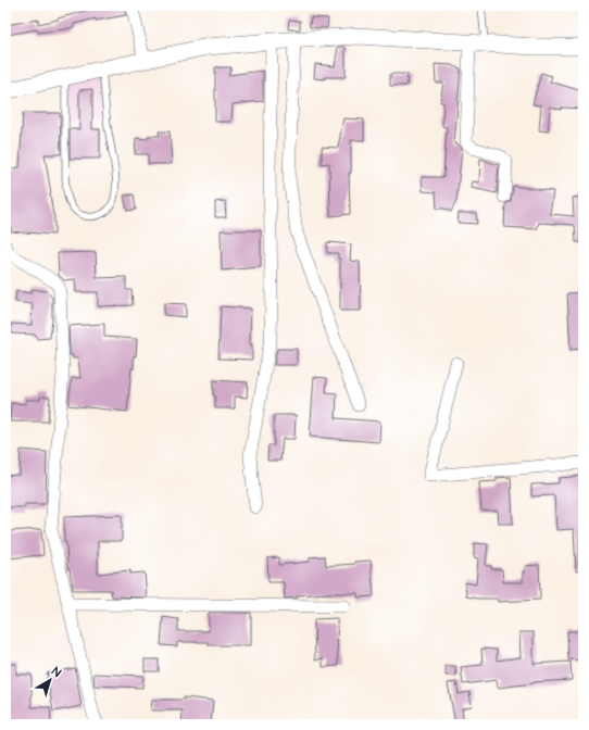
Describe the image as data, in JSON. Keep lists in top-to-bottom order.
{
  "north": "top right"
}
